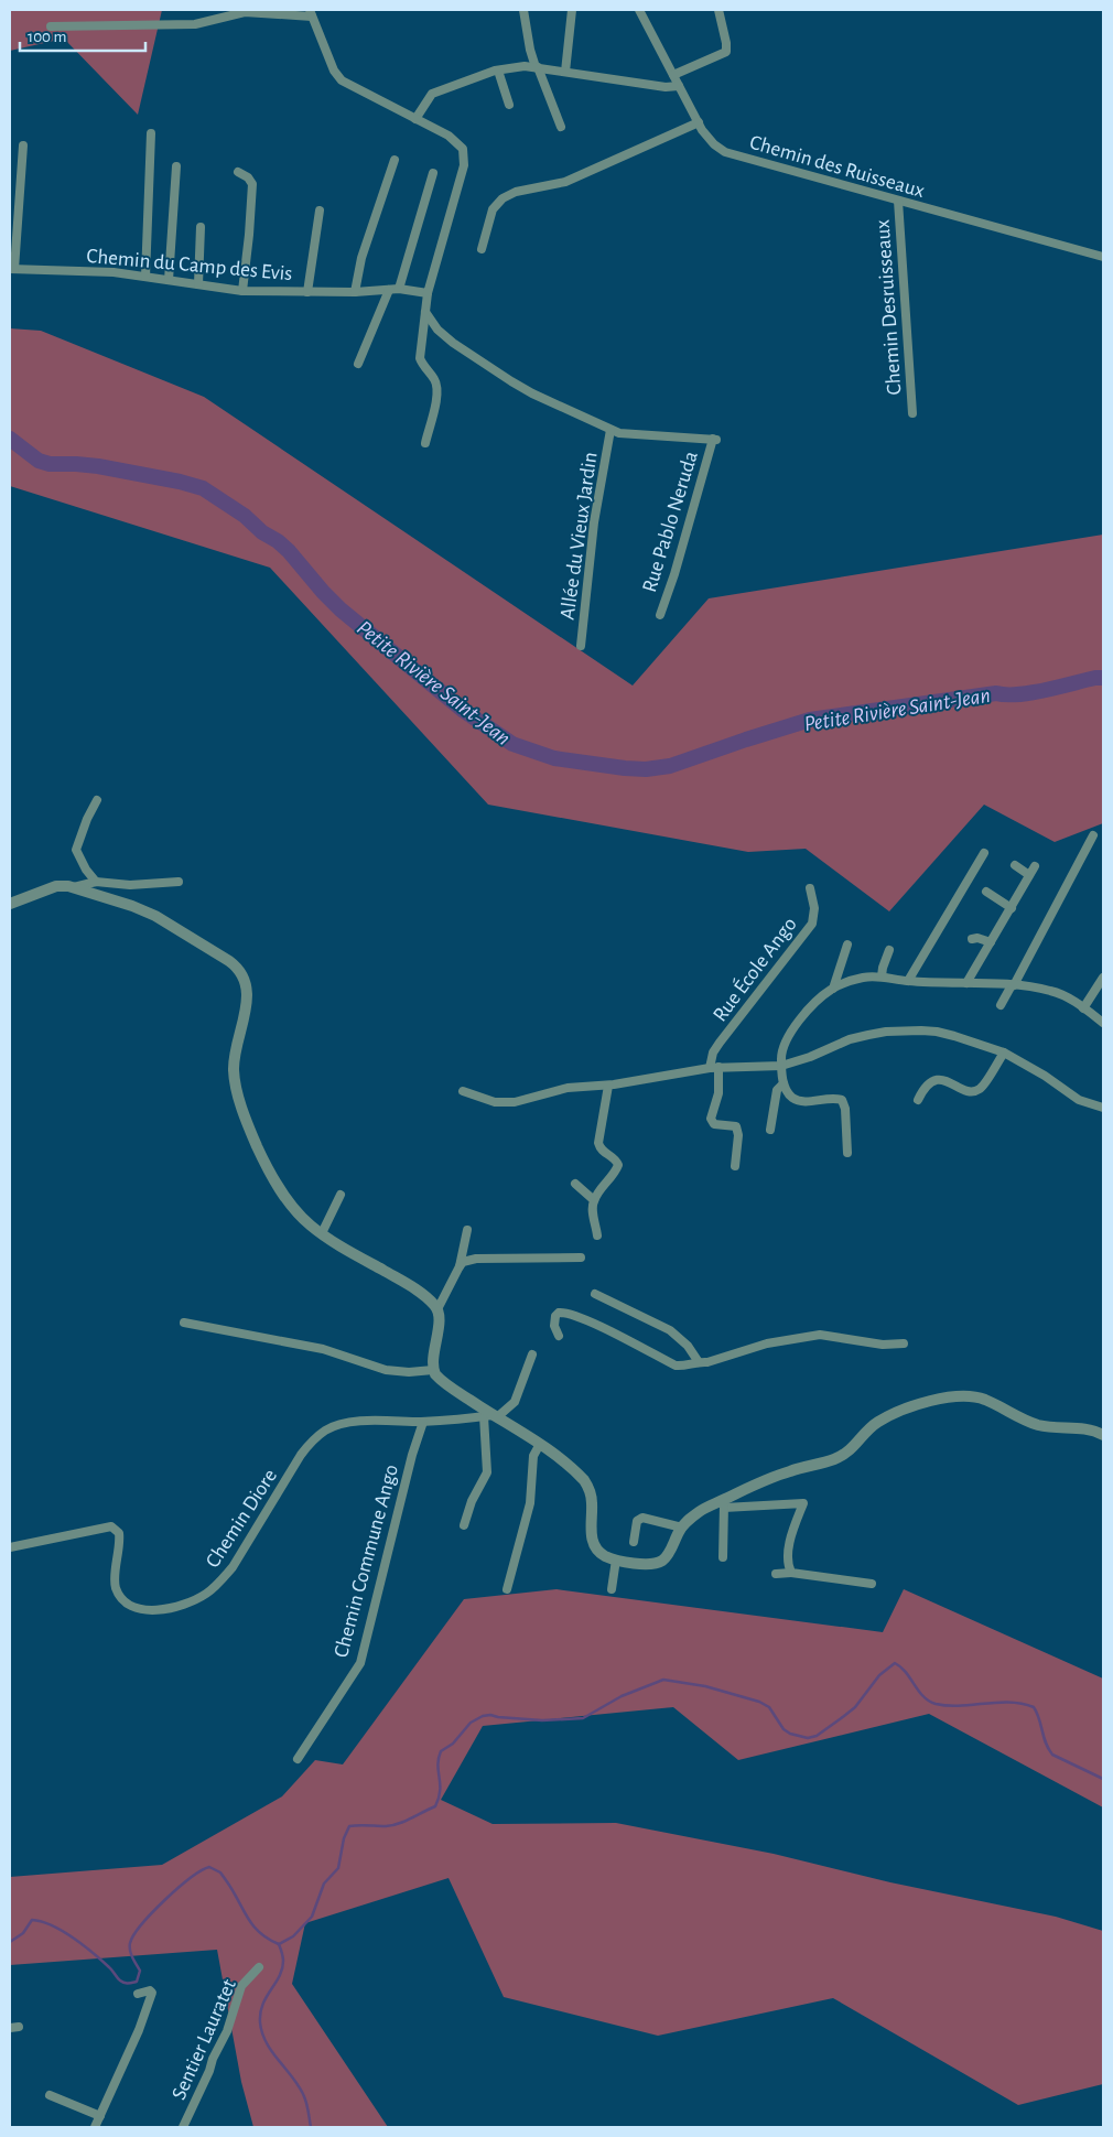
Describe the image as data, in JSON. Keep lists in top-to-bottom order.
{
  "streets": {
    "street": [
      "Chemin des Ruisseaux",
      "Chemin du Camp des Evis",
      "Chemin Desruisseaux",
      "Rue Pablo Neruda",
      "Allée du Vieux Jardin",
      "Rue École Ango",
      "Chemin Diore",
      "Chemin Commune Ango",
      "Sentier Lauratet"
    ]
  },
  "crossings": [
    ["Chemin des Ruisseaux", "Chemin Desruisseaux"],
    ["Rue Pablo Neruda", "Allée du Vieux Jardin"],
    ["Chemin Diore", "Chemin Commune Ango"]
  ],
  "water": ["Petite Rivière Saint-Jean"],
  "scale_bar": "100 m"
}
